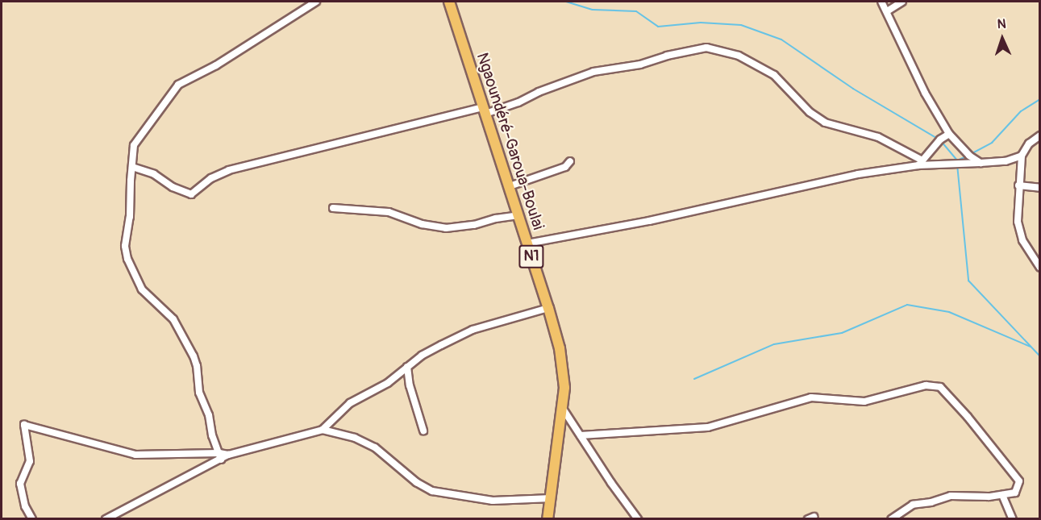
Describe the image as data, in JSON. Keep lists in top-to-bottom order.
{
  "streets": {
    "highway": ["Ngaoundéré-Garoua-Boulai", "N1"]
  },
  "north": "top"
}
